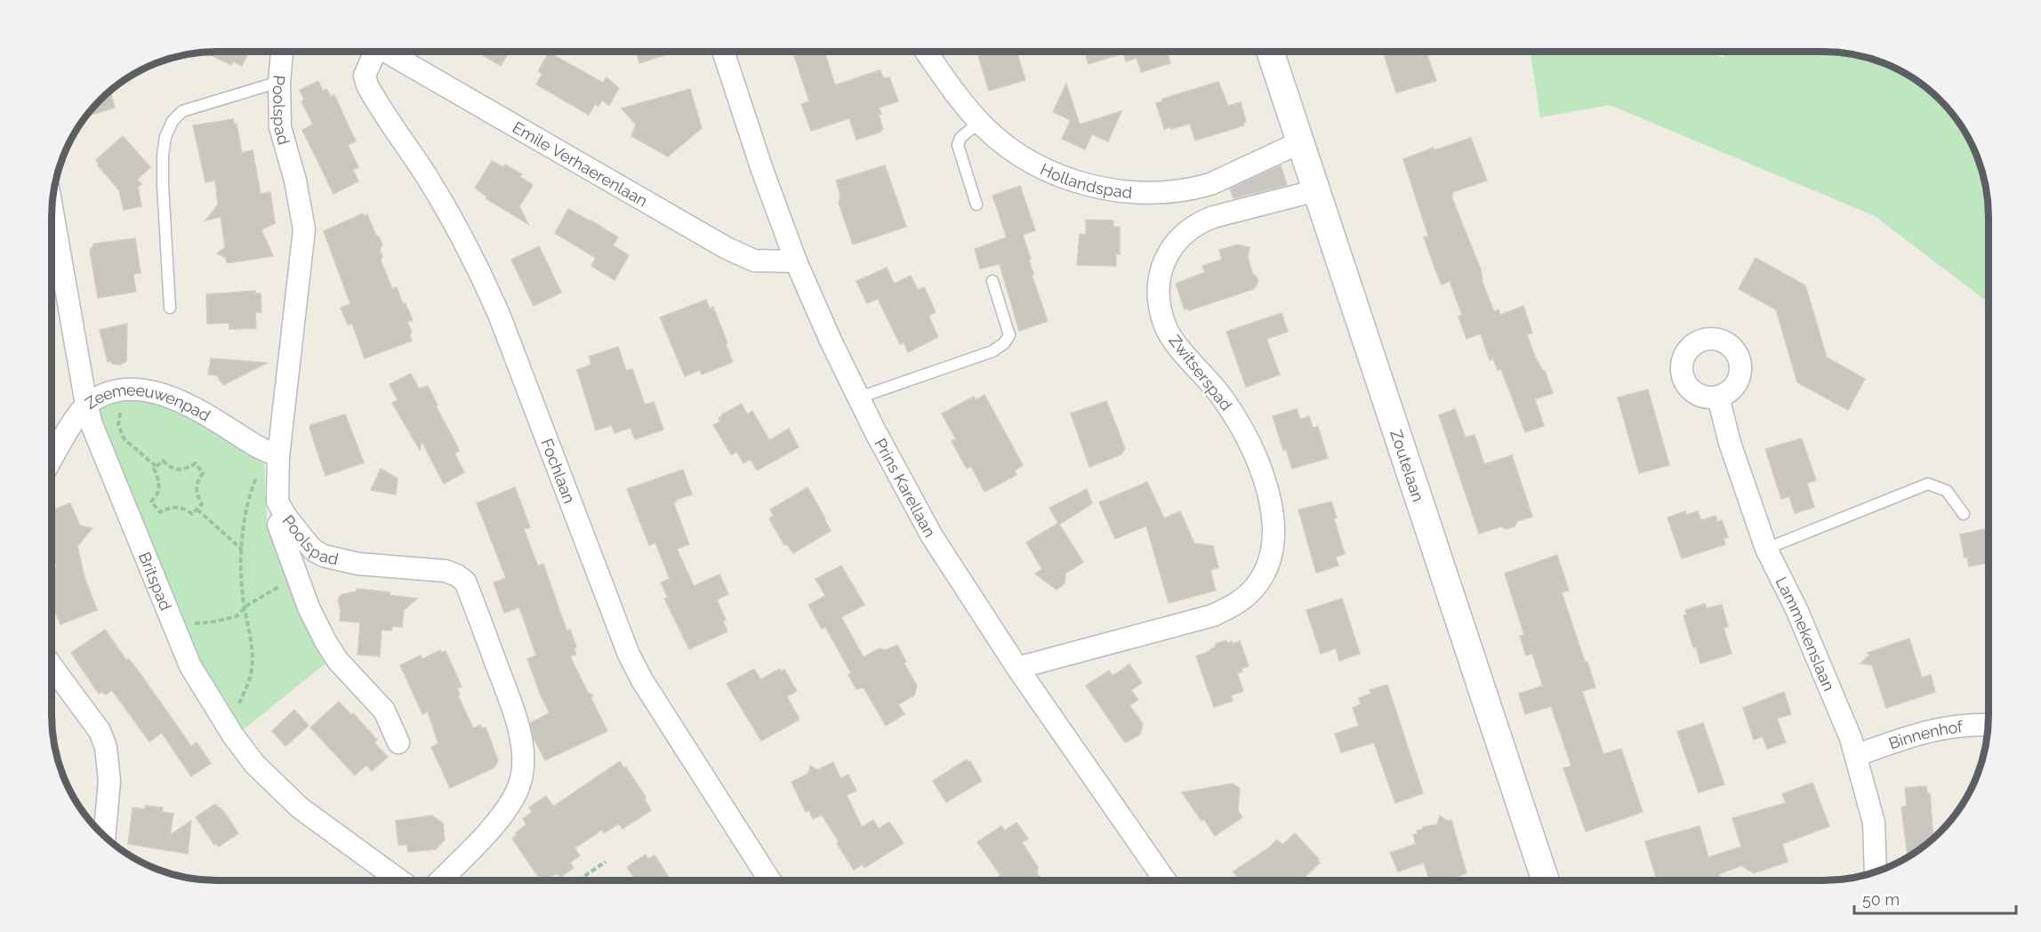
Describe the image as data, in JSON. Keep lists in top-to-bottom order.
{
  "streets": {
    "street": [
      "Poolspad",
      "Emile Verhaerenlaan",
      "Hollandspad",
      "Zwitserspad",
      "Zeemeeuwenpad",
      "Zoutelaan",
      "Fochlaan",
      "Prins Karellaan",
      "Britspad",
      "Lammekenslaan",
      "Binnenhof"
    ]
  },
  "crossings": [
    ["Poolspad", "Zeemeeuwenpad"],
    ["Emile Verhaerenlaan", "Prins Karellaan"],
    ["Hollandspad", "Zoutelaan"],
    ["Zwitserspad", "Zoutelaan"],
    ["Zwitserspad", "Prins Karellaan"],
    ["Zeemeeuwenpad", "Britspad"],
    ["Lammekenslaan", "Binnenhof"]
  ],
  "scale_bar": "50 m"
}
